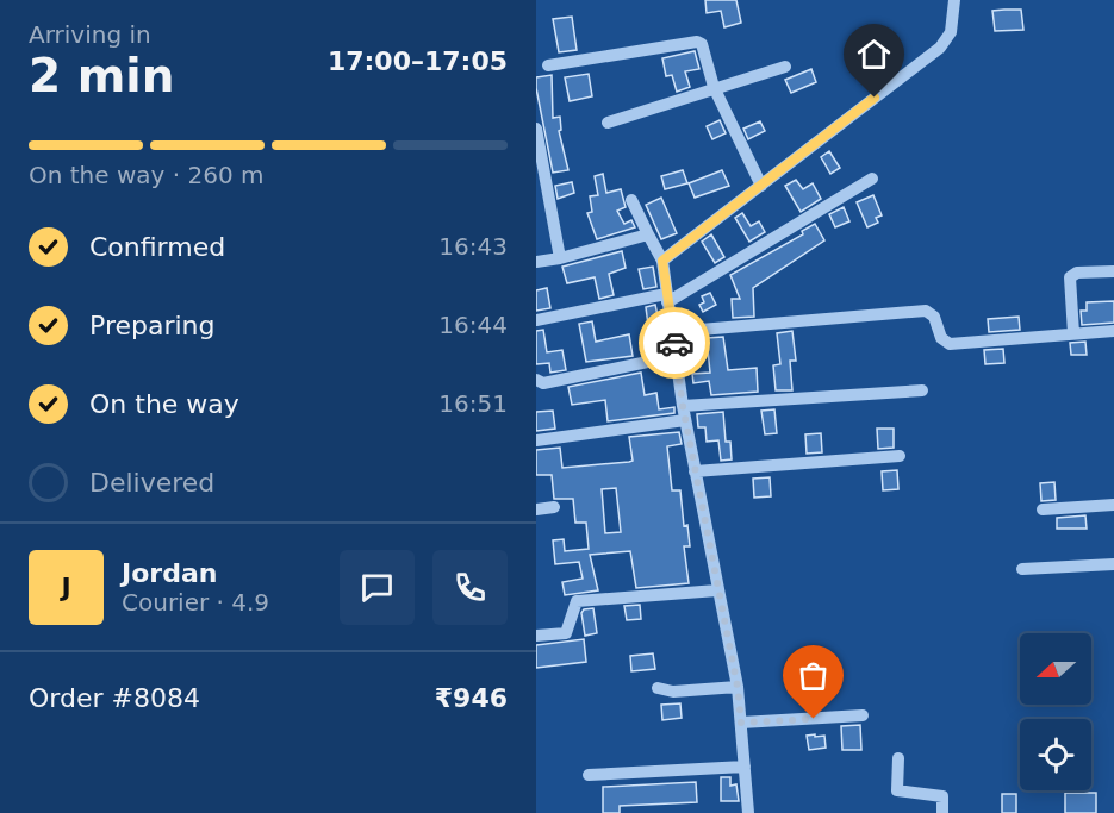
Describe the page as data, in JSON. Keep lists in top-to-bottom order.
{
  "north": "left",
  "page": {
    "heading": ["2 min", "Arriving in", "17:00–17:05"],
    "panel": [
      "Jordan",
      "Courier · 4.9",
      "Order #8084",
      "₹946"
    ],
    "bar": "On the way · 260 m",
    "list": [
      ["Confirmed", "16:43"],
      ["Preparing", "16:44"],
      ["On the way", "16:51"],
      "Delivered"
    ],
    "round": "J"
  }
}
